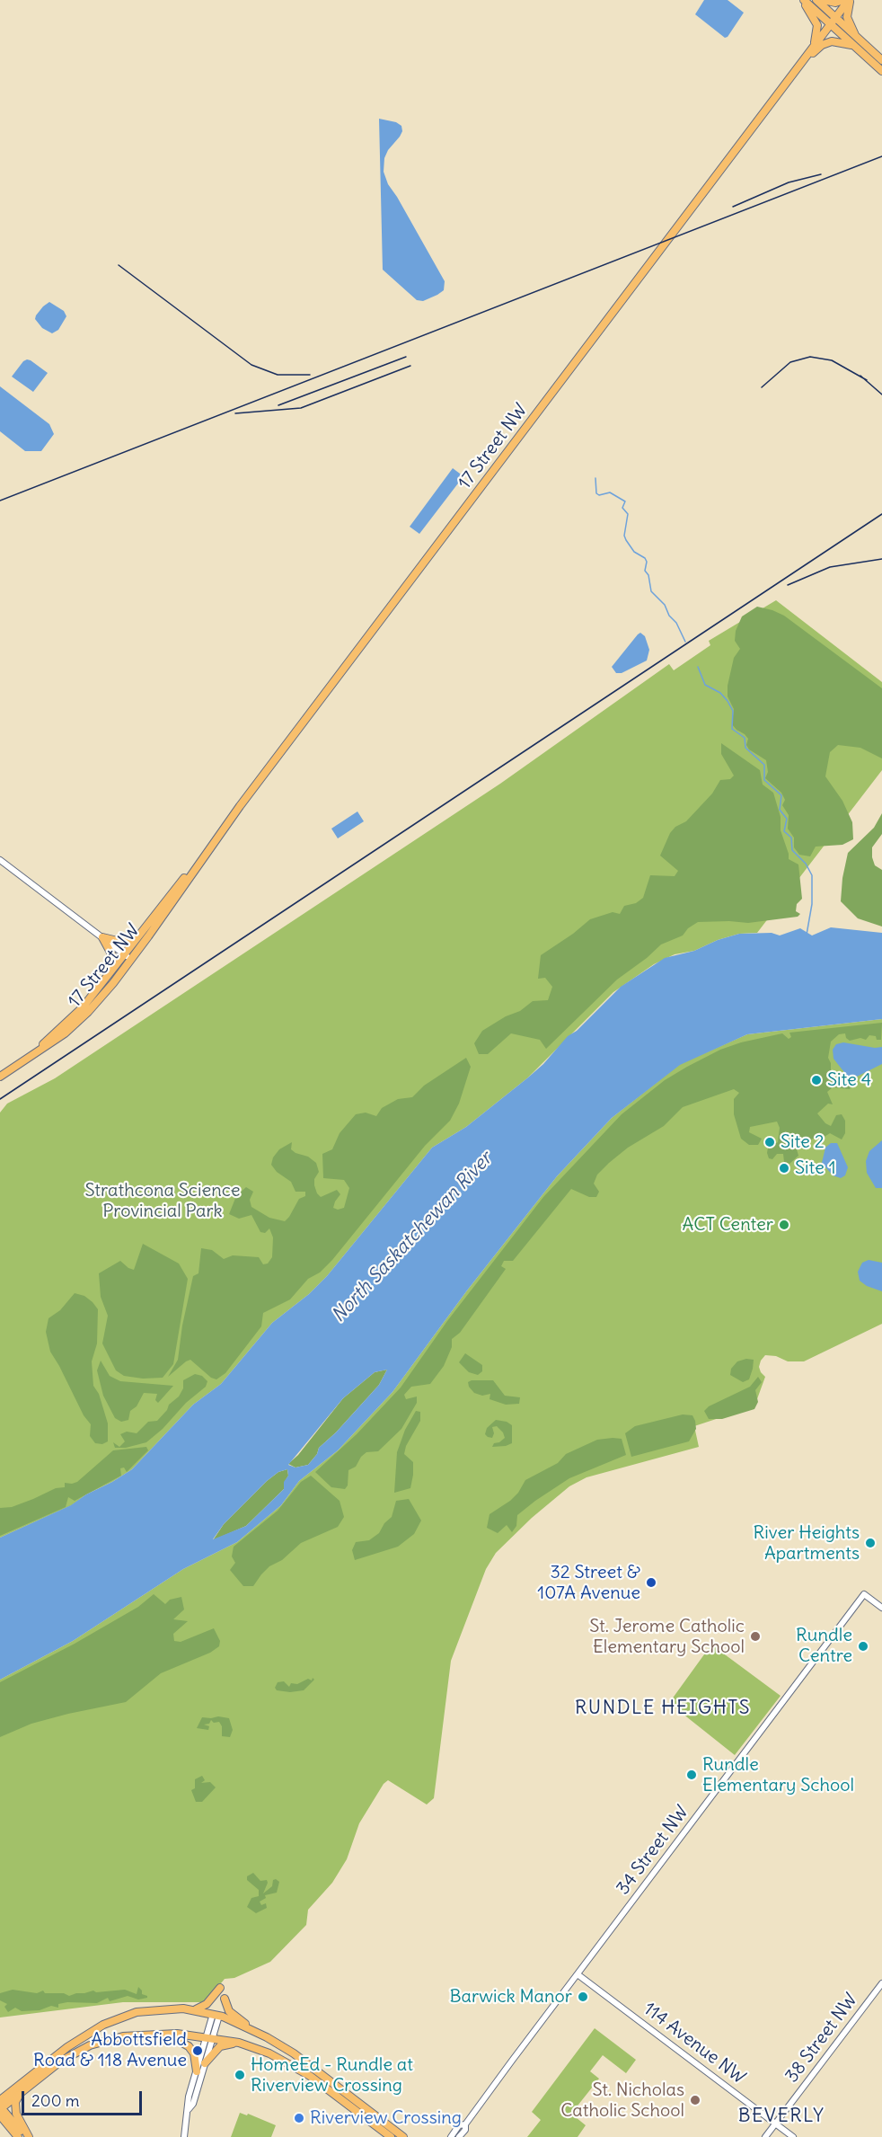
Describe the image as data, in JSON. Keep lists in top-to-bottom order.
{
  "streets": {
    "main road": ["17 Street NW"],
    "street": ["34 Street NW", "38 Street NW", "114 Avenue NW"]
  },
  "crossings": [
    ["34 Street NW", "114 Avenue NW"],
    ["38 Street NW", "114 Avenue NW"]
  ],
  "districts": ["RUNDLE HEIGHTS", "BEVERLY"],
  "water": ["North Saskatchewan River"],
  "parks": ["Strathcona Science Provincial Park"],
  "places": [
    "Site 4",
    "Site 2",
    "Site 1",
    "ACT Center",
    "River Heights Apartments",
    "32 Street & 107A Avenue",
    "St. Jerome Catholic Elementary School",
    "Rundle Centre",
    "Rundle Elementary School",
    "Barwick Manor",
    "Abbottsfield Road & 118 Avenue",
    "HomeEd - Rundle at Riverview Crossing",
    "St. Nicholas Catholic School",
    "Riverview Crossing"
  ],
  "scale_bar": "200 m"
}
